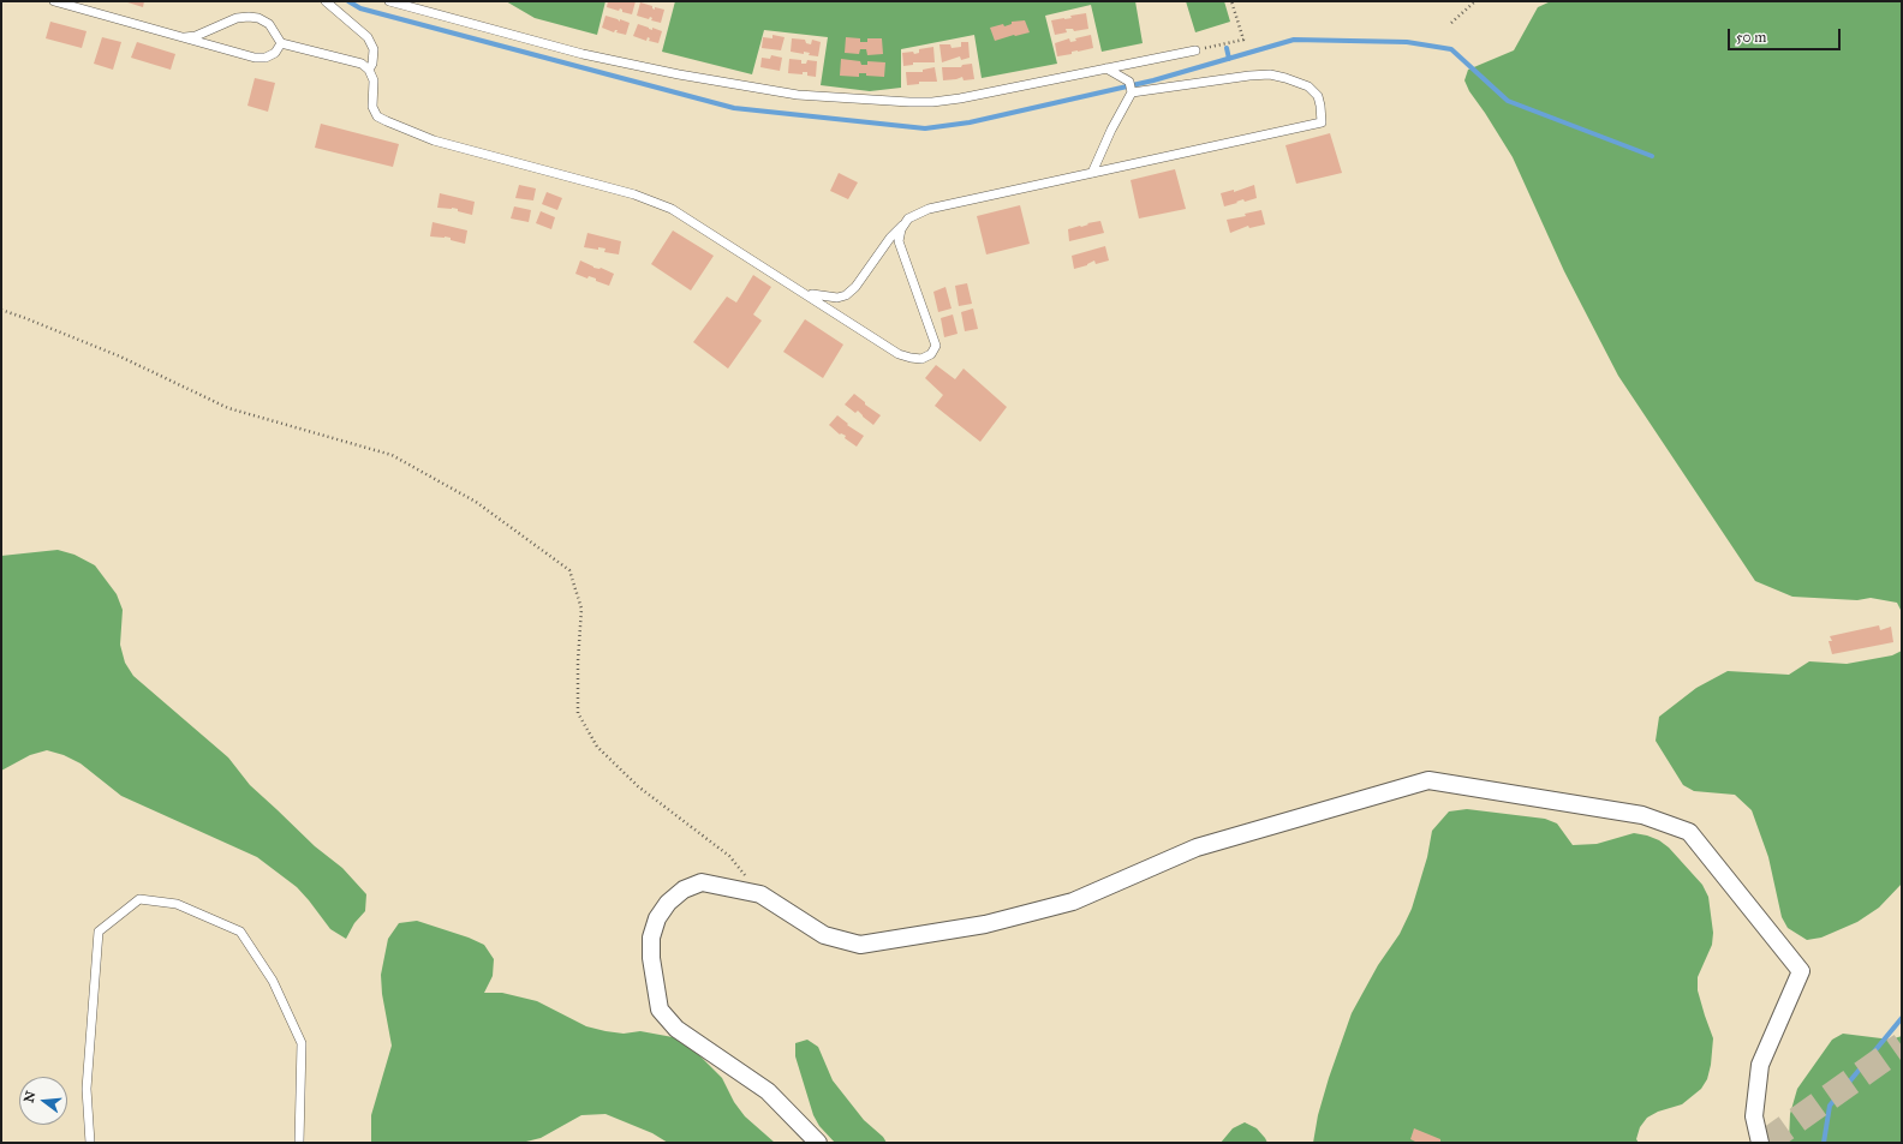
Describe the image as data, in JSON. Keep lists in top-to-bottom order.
{
  "scale_bar": "50 m",
  "north": "left"
}
